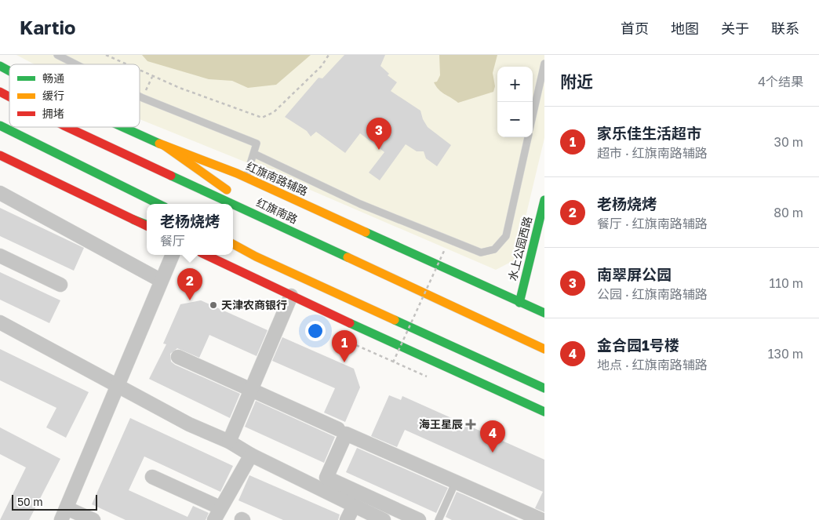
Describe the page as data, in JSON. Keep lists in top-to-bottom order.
{
  "streets": {
    "main road": ["红旗南路辅路", "红旗南路", "水上公园西路"]
  },
  "crossings": [
    ["红旗南路辅路", "水上公园西路"]
  ],
  "places": {
    "other": ["天津农商银行"],
    "health": ["海王星辰"]
  },
  "legend": ["畅通", "缓行", "拥堵"],
  "scale_bar": "50 m",
  "page": {
    "header": "Kartio",
    "nav": [
      "首页",
      "地图",
      "关于",
      "联系"
    ],
    "heading": ["附近", "4个结果"],
    "map_buttons": ["+", "−"],
    "list": [
      {
        "mark": "1",
        "name": "家乐佳生活超市",
        "note": "超市 · 红旗南路辅路",
        "value": "30 m"
      },
      {
        "mark": "2",
        "name": "老杨烧烤",
        "note": "餐厅 · 红旗南路辅路",
        "value": "80 m"
      },
      {
        "mark": "3",
        "name": "南翠屏公园",
        "note": "公园 · 红旗南路辅路",
        "value": "110 m"
      },
      {
        "mark": "4",
        "name": "金合园1号楼",
        "note": "地点 · 红旗南路辅路",
        "value": "130 m"
      }
    ],
    "pins": [
      "3",
      "2",
      "1",
      "4"
    ],
    "popup": ["老杨烧烤", "餐厅"],
    "scale": "50 m"
  }
}
